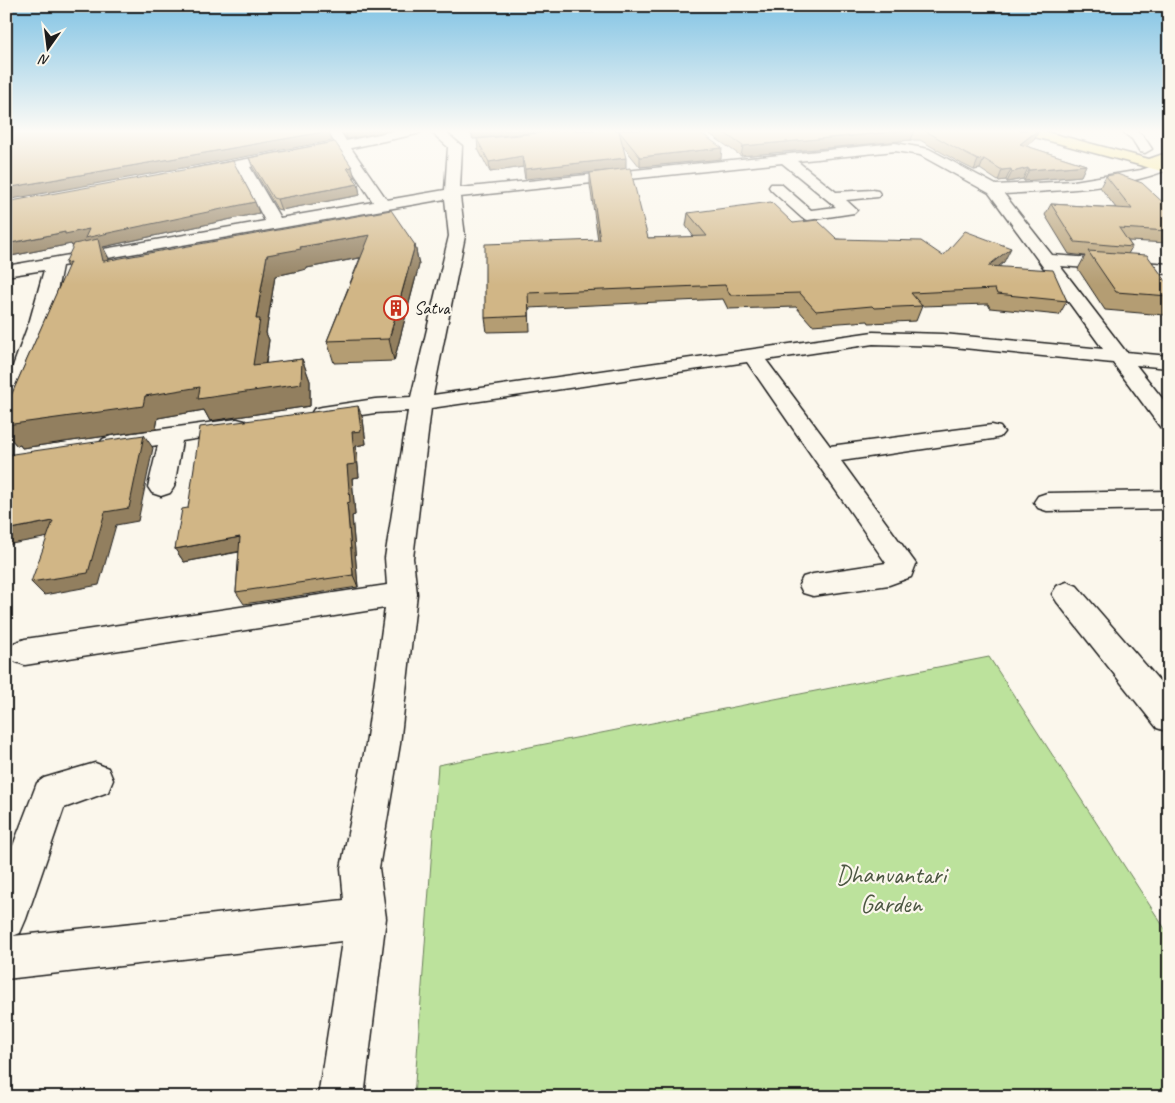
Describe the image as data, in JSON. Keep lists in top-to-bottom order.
{
  "parks": ["Dhanvantari Garden"],
  "places": {
    "building": ["Satva"]
  },
  "north": "bottom"
}
